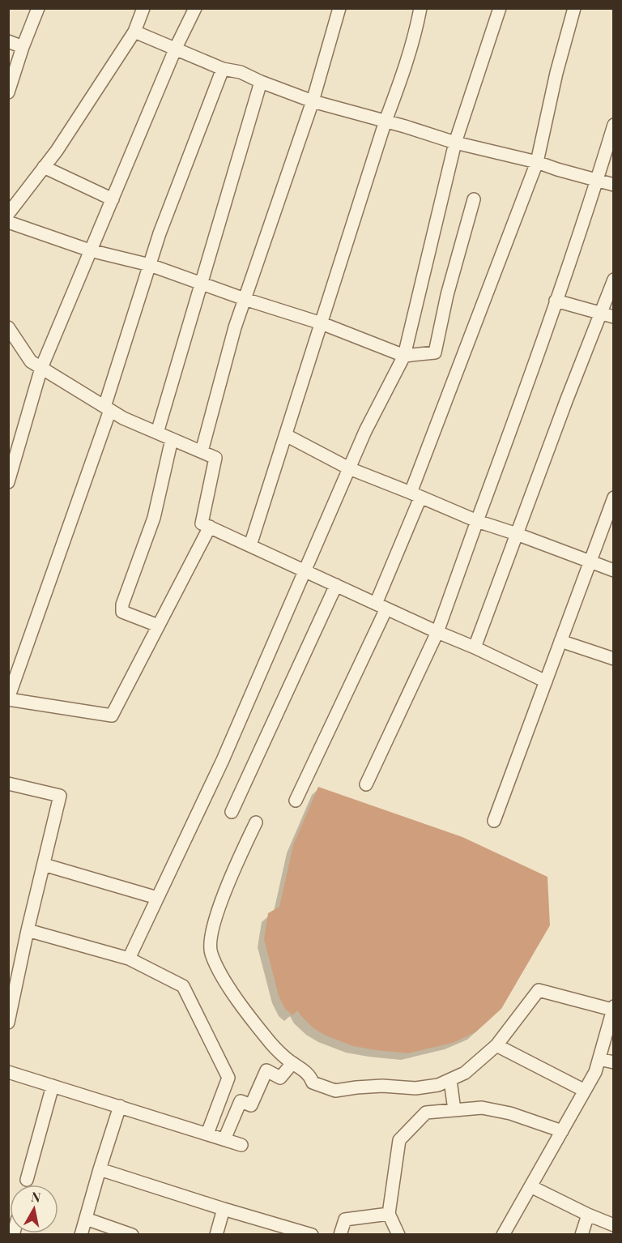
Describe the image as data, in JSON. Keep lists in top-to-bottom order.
{
  "north": "top"
}
